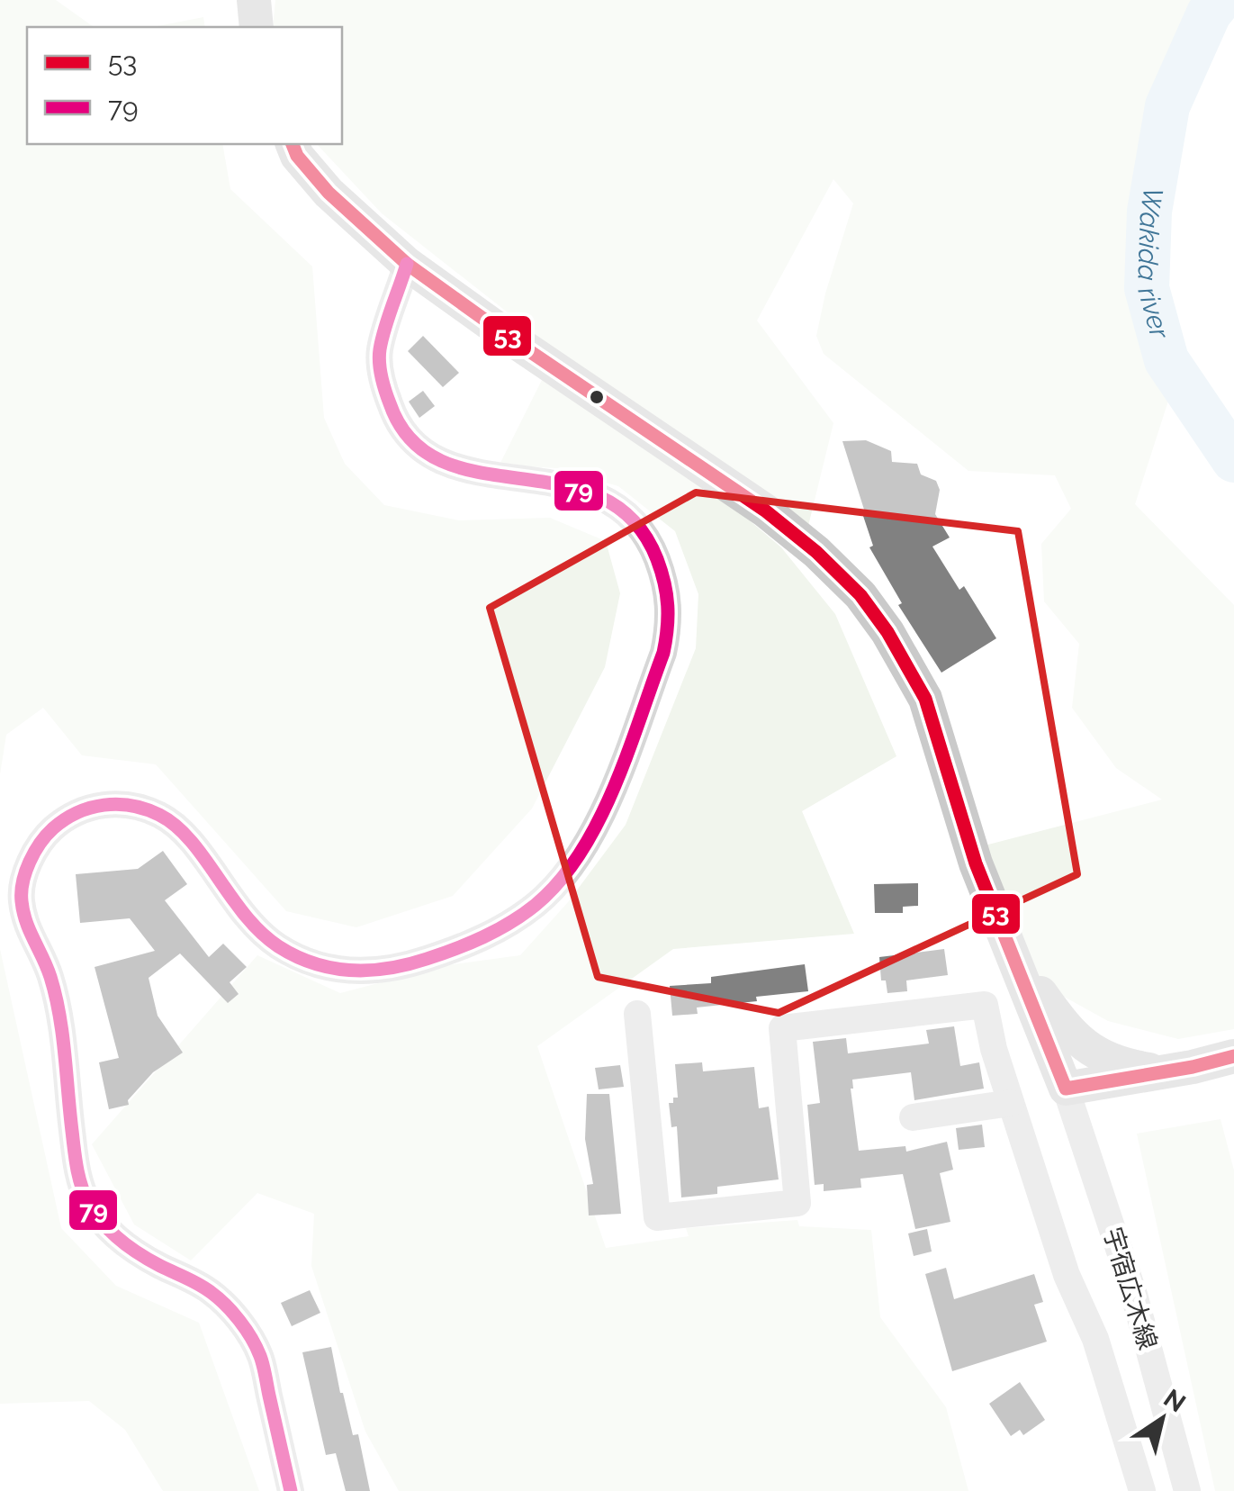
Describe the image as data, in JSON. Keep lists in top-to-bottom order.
{
  "streets": {
    "street": ["宇宿広木線"]
  },
  "water": ["Wakida river"],
  "lines": ["transit line 53", "transit line 79"],
  "legend": ["53", "79"],
  "north": "top right"
}
